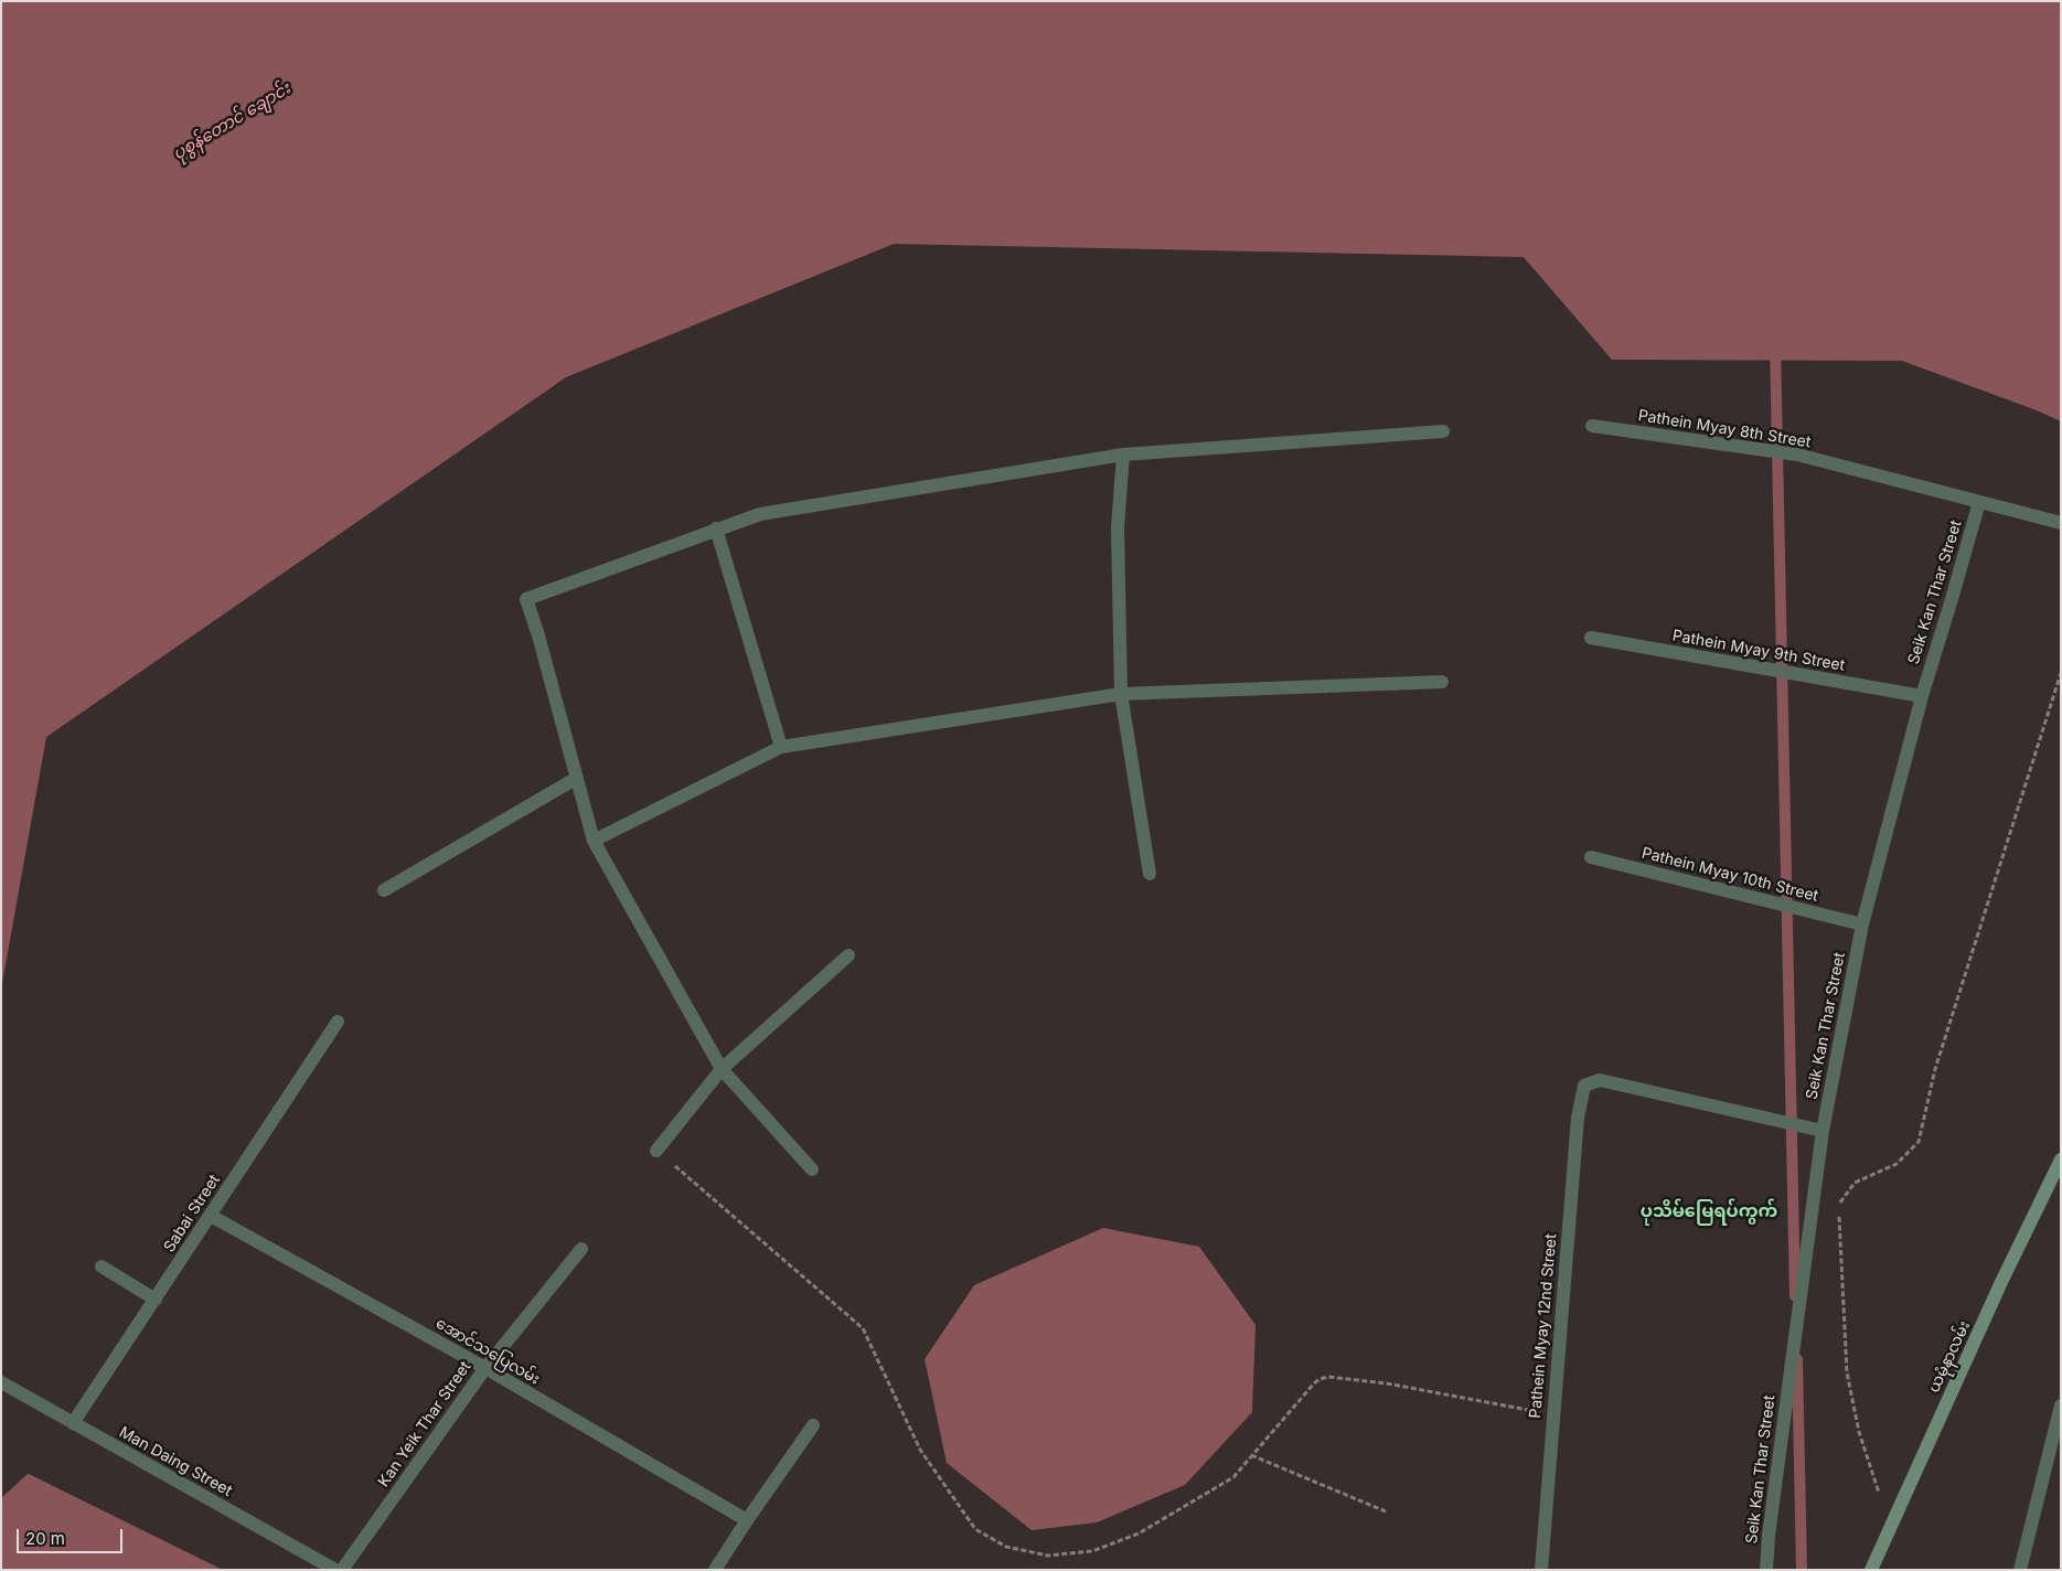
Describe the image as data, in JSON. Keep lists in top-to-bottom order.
{
  "streets": {
    "main road": ["ယမုံနာလမ်း"],
    "street": [
      "Pathein Myay 8th Street",
      "Seik Kan Thar Street",
      "Pathein Myay 9th Street",
      "Pathein Myay 10th Street",
      "Sabai Street",
      "Pathein Myay 12nd Street",
      "အောင်သပြေလမ်း",
      "Kan Yeik Thar Street",
      "Man Daing Street"
    ]
  },
  "crossings": [
    ["Pathein Myay 8th Street", "Seik Kan Thar Street"],
    ["Seik Kan Thar Street", "Pathein Myay 9th Street"],
    ["Seik Kan Thar Street", "Pathein Myay 10th Street"],
    ["Seik Kan Thar Street", "Pathein Myay 12nd Street"],
    ["Sabai Street", "အောင်သပြေလမ်း"],
    ["Sabai Street", "Man Daing Street"],
    ["အောင်သပြေလမ်း", "Kan Yeik Thar Street"]
  ],
  "districts": ["ပုသိမ်မြေရပ်ကွက်"],
  "water": ["ပုစွန်တောင် ချောင်း"],
  "scale_bar": "20 m"
}
